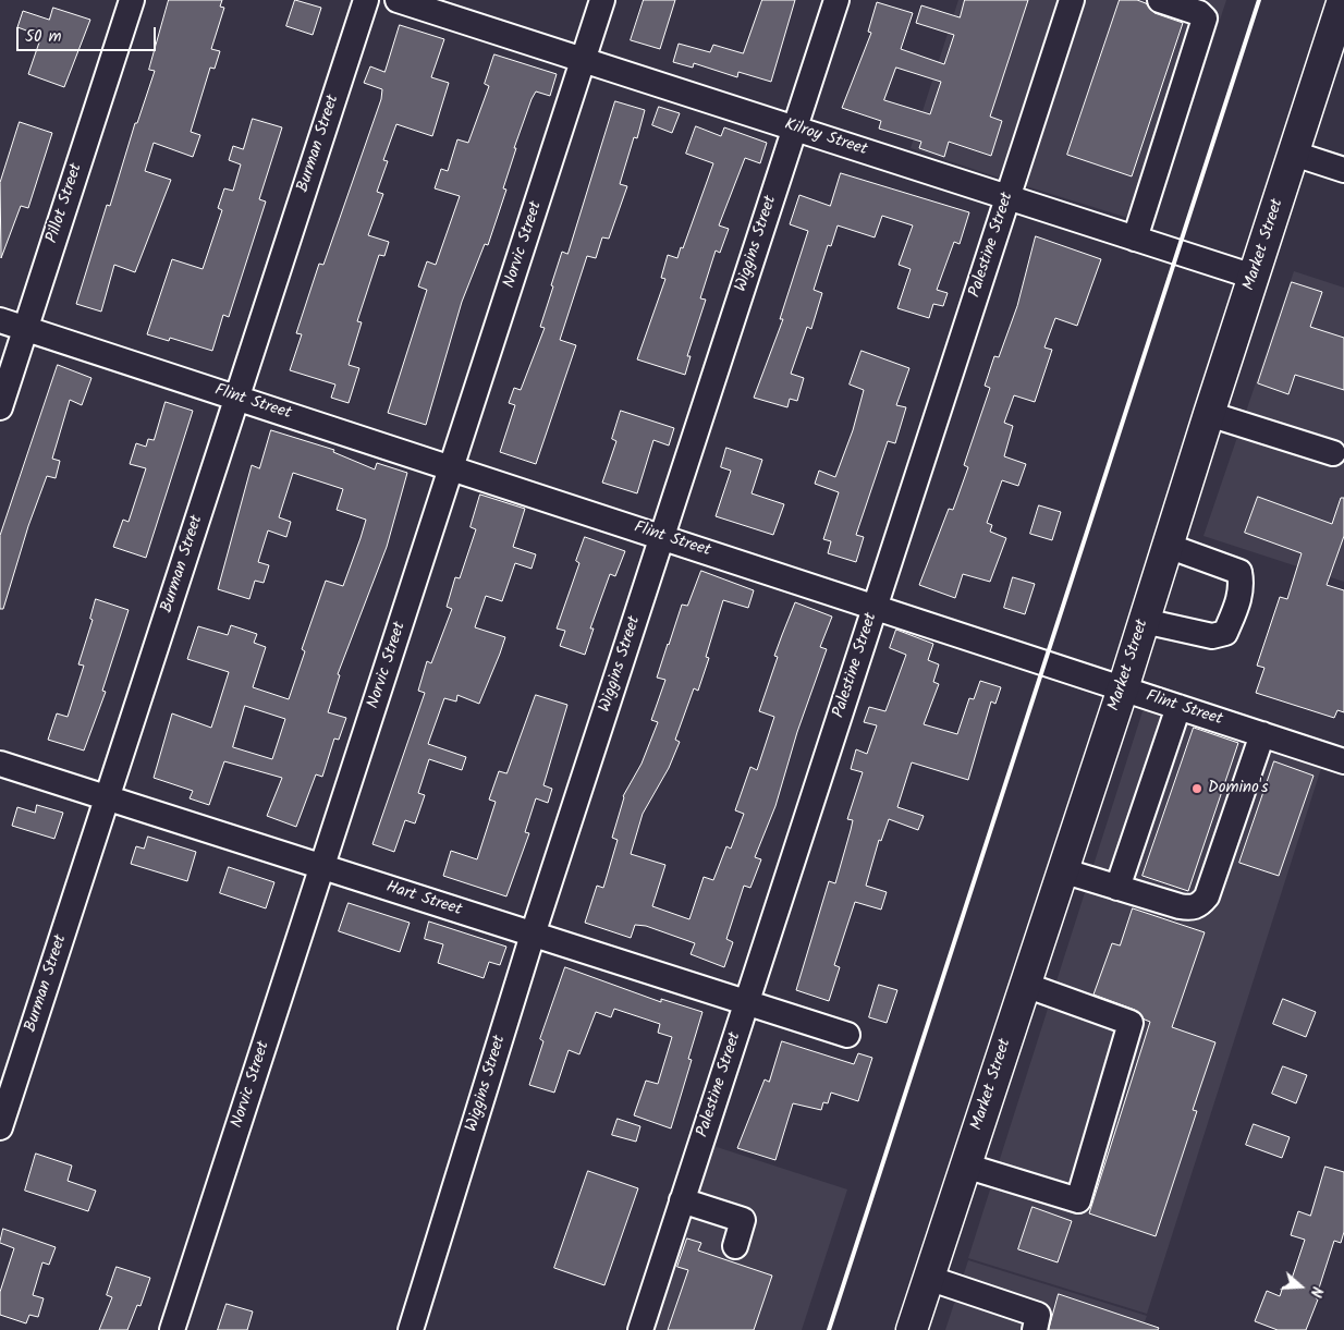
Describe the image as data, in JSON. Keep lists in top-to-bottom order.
{
  "streets": {
    "main road": ["Market Street"],
    "street": [
      "Kilroy Street",
      "Burman Street",
      "Pillot Street",
      "Wiggins Street",
      "Norvic Street",
      "Palestine Street",
      "Flint Street",
      "Hart Street"
    ]
  },
  "crossings": [
    ["Kilroy Street", "Wiggins Street"],
    ["Kilroy Street", "Norvic Street"],
    ["Kilroy Street", "Palestine Street"],
    ["Kilroy Street", "Market Street"],
    ["Burman Street", "Flint Street"],
    ["Burman Street", "Hart Street"],
    ["Pillot Street", "Flint Street"],
    ["Wiggins Street", "Flint Street"],
    ["Wiggins Street", "Hart Street"],
    ["Norvic Street", "Flint Street"],
    ["Norvic Street", "Hart Street"],
    ["Palestine Street", "Flint Street"],
    ["Palestine Street", "Hart Street"],
    ["Market Street", "Flint Street"]
  ],
  "places": ["Domino's"],
  "scale_bar": "50 m",
  "north": "right"
}
